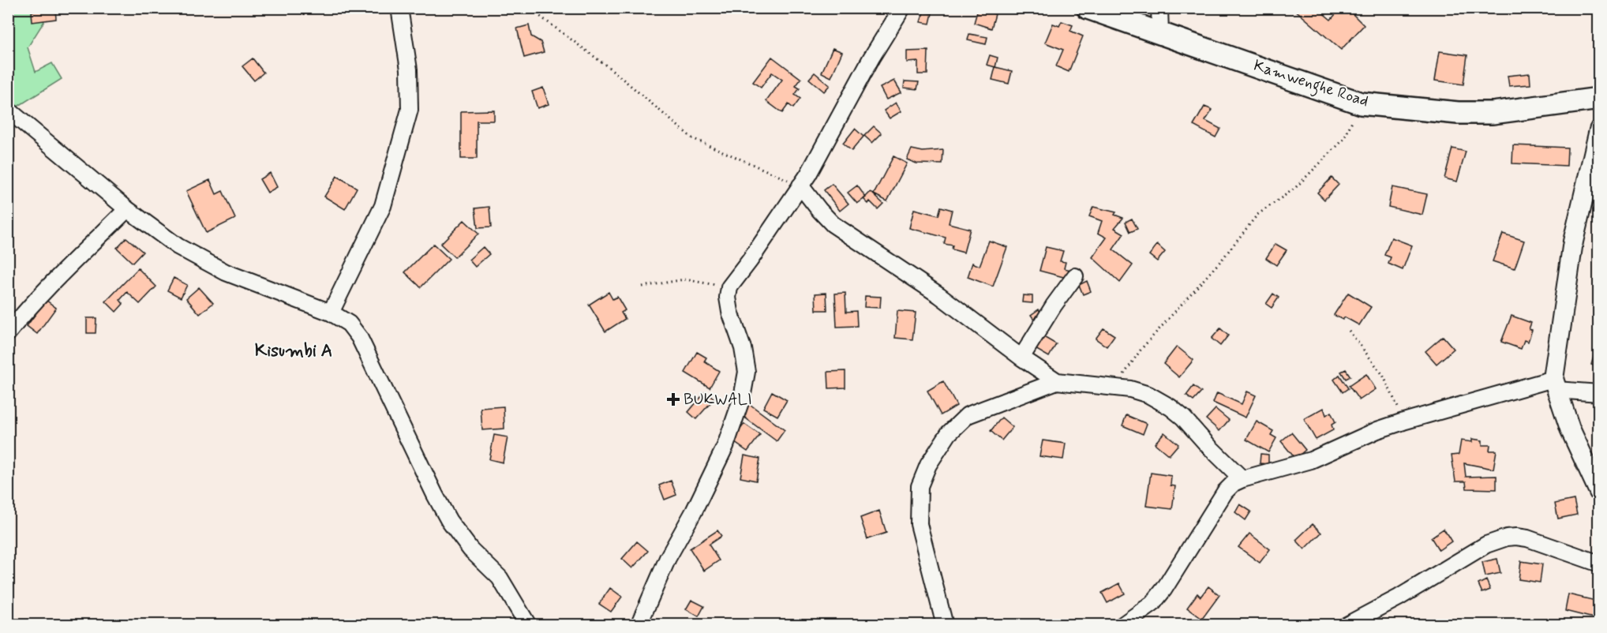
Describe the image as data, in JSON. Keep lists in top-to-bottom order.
{
  "streets": {
    "main road": ["Kamwenghe Road"]
  },
  "districts": ["Kisumbi A"],
  "places": {
    "health": ["BUKWALI"]
  }
}
